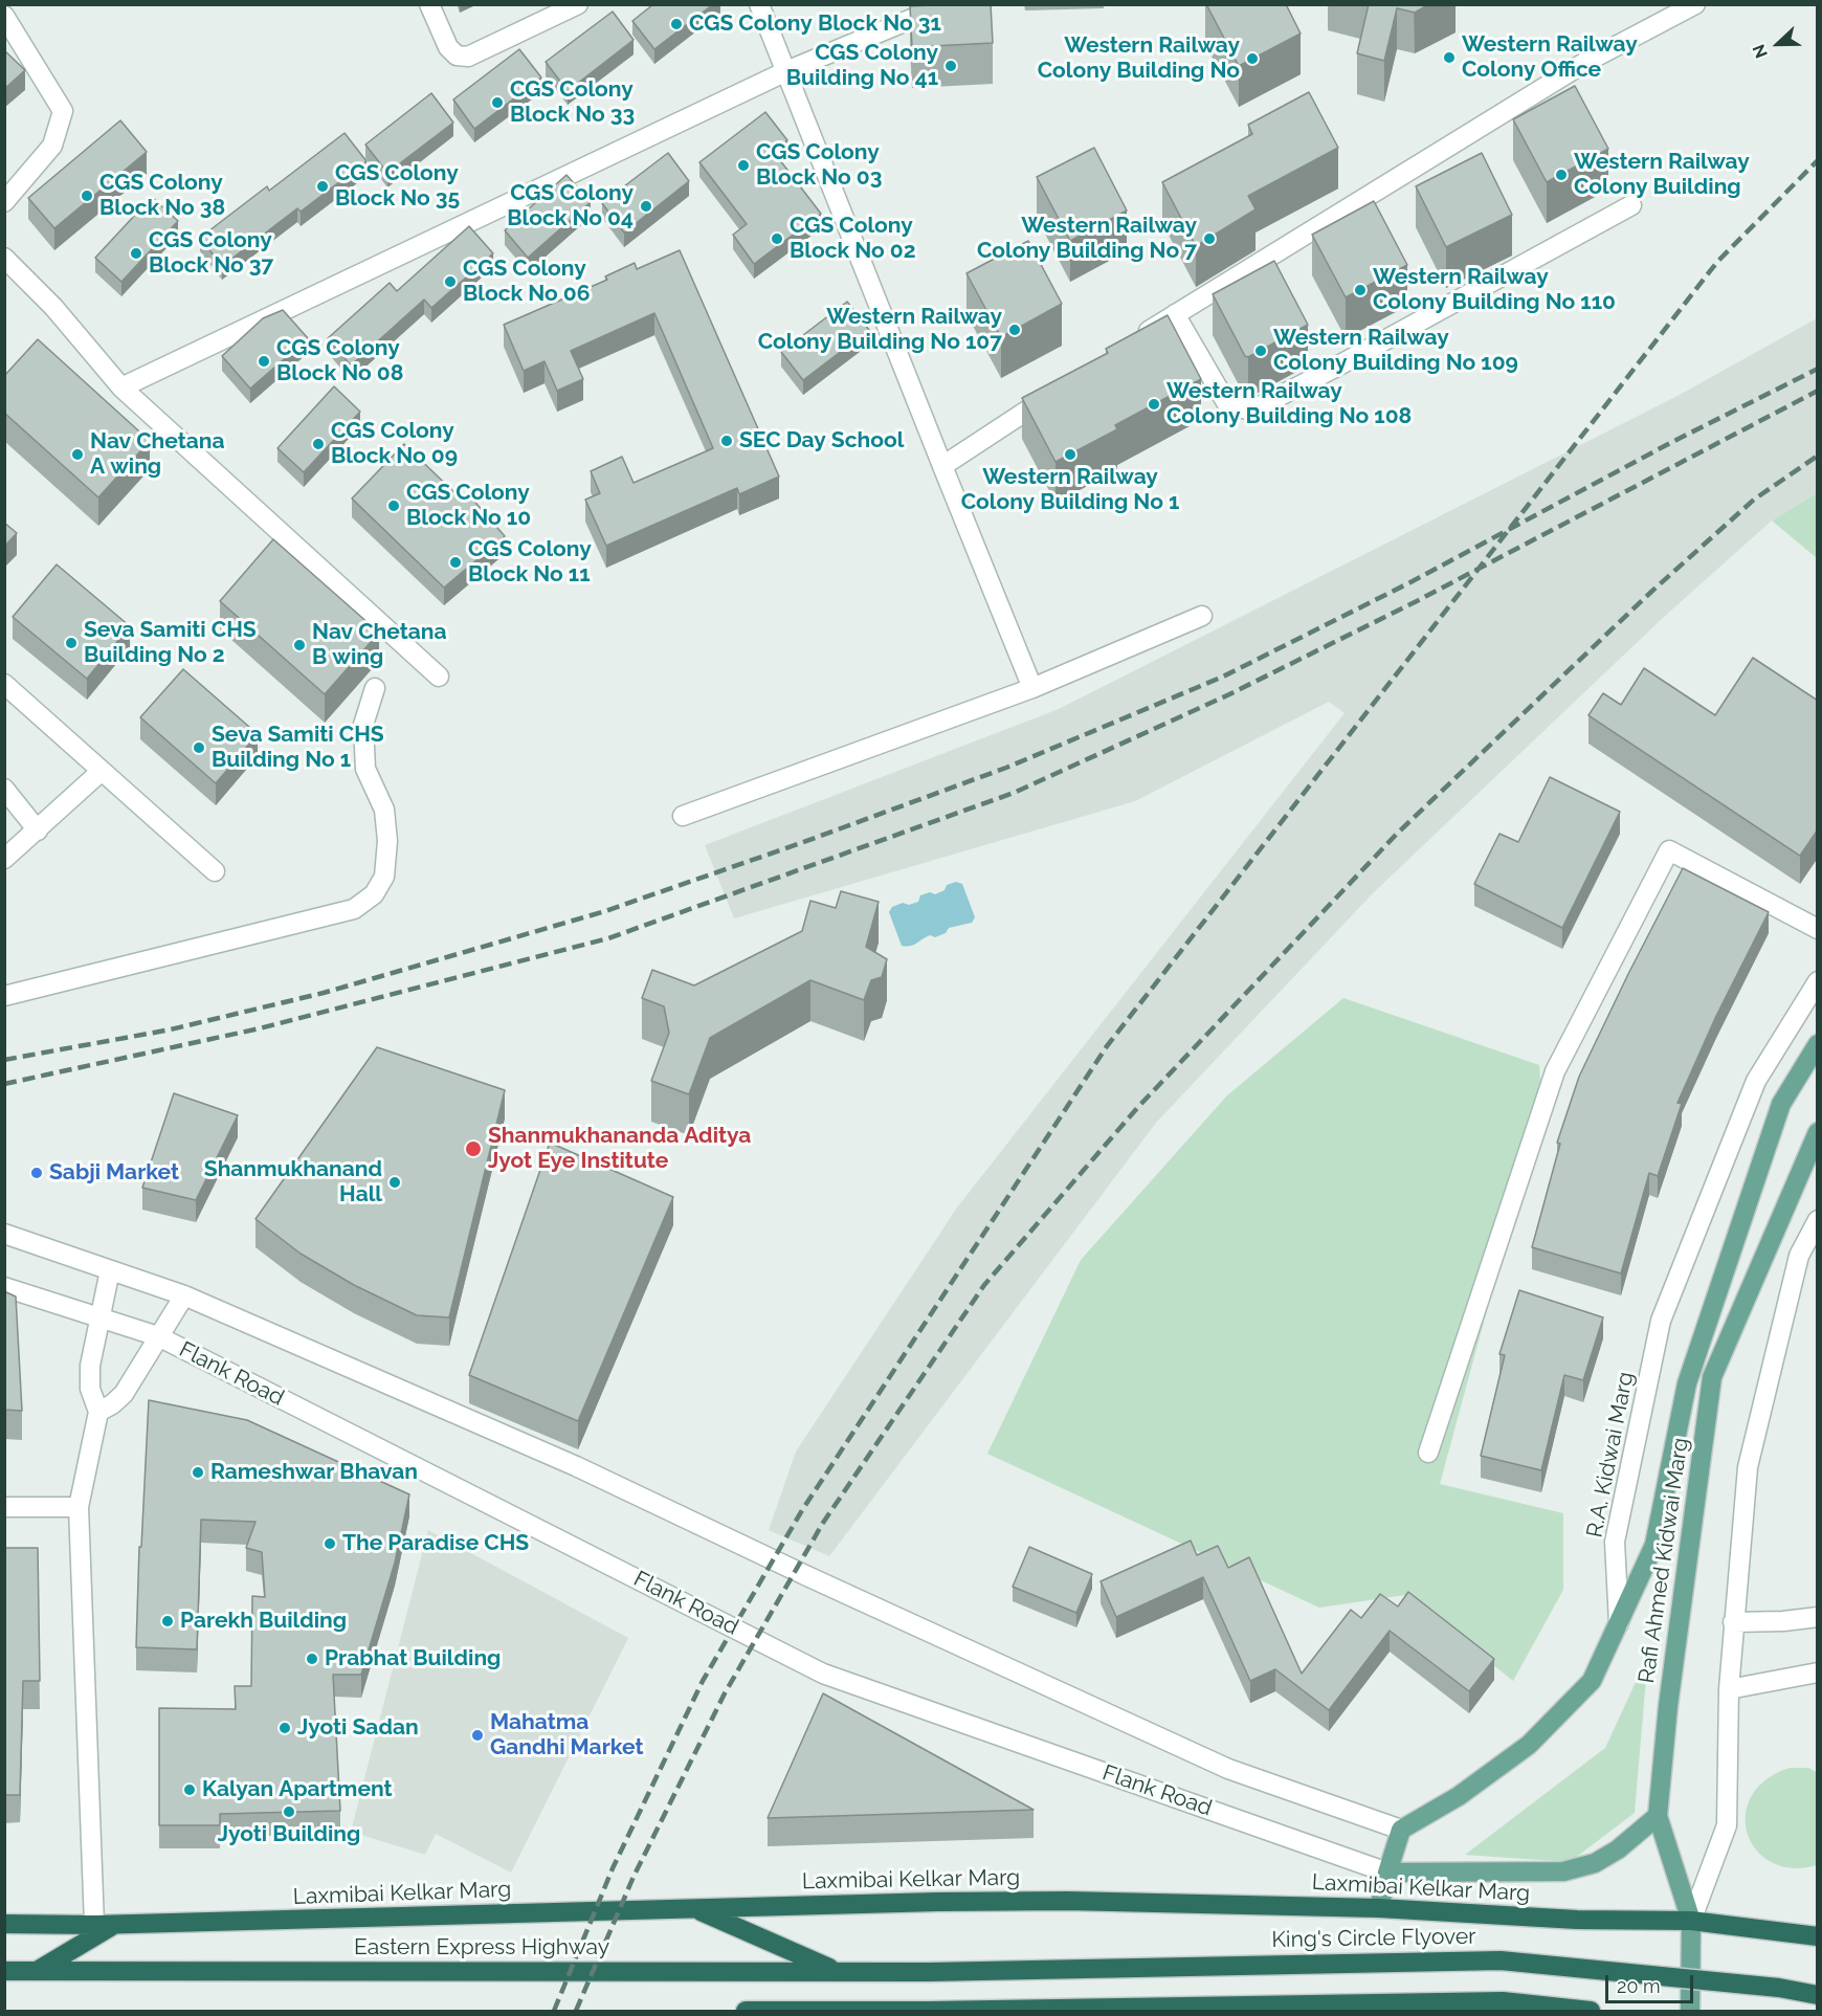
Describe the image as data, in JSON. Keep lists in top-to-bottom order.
{
  "streets": {
    "highway": ["Laxmibai Kelkar Marg", "King's Circle Flyover", "Eastern Express Highway"],
    "main road": ["R.A. Kidwai Marg", "Rafi Ahmed Kidwai Marg"],
    "street": ["Flank Road"]
  },
  "crossings": [
    ["Rafi Ahmed Kidwai Marg", "Laxmibai Kelkar Marg"],
    ["King's Circle Flyover", "Eastern Express Highway"]
  ],
  "places": [
    "CGS Colony Block No 31",
    "Western Railway Colony Office",
    "Western Railway Colony Building No",
    "CGS Colony Building No 41",
    "CGS Colony Block No 33",
    "CGS Colony Block No 03",
    "Western Railway Colony Building",
    "CGS Colony Block No 35",
    "CGS Colony Block No 38",
    "CGS Colony Block No 04",
    "CGS Colony Block No 02",
    "Western Railway Colony Building No 7",
    "CGS Colony Block No 37",
    "CGS Colony Block No 06",
    "Western Railway Colony Building No 110",
    "Western Railway Colony Building No 107",
    "Western Railway Colony Building No 109",
    "CGS Colony Block No 08",
    "Western Railway Colony Building No 108",
    "SEC Day School",
    "CGS Colony Block No 09",
    "Nav Chetana A wing",
    "Western Railway Colony Building No 1",
    "CGS Colony Block No 10",
    "CGS Colony Block No 11",
    "Seva Samiti CHS Building No 2",
    "Nav Chetana B wing",
    "Seva Samiti CHS Building No 1",
    "Shanmukhananda Aditya Jyot Eye Institute",
    "Sabji Market",
    "Shanmukhanand Hall",
    "Rameshwar Bhavan",
    "The Paradise CHS",
    "Parekh Building",
    "Prabhat Building",
    "Jyoti Sadan",
    "Mahatma Gandhi Market",
    "Kalyan Apartment",
    "Jyoti Building"
  ],
  "scale_bar": "20 m",
  "north": "left"
}
